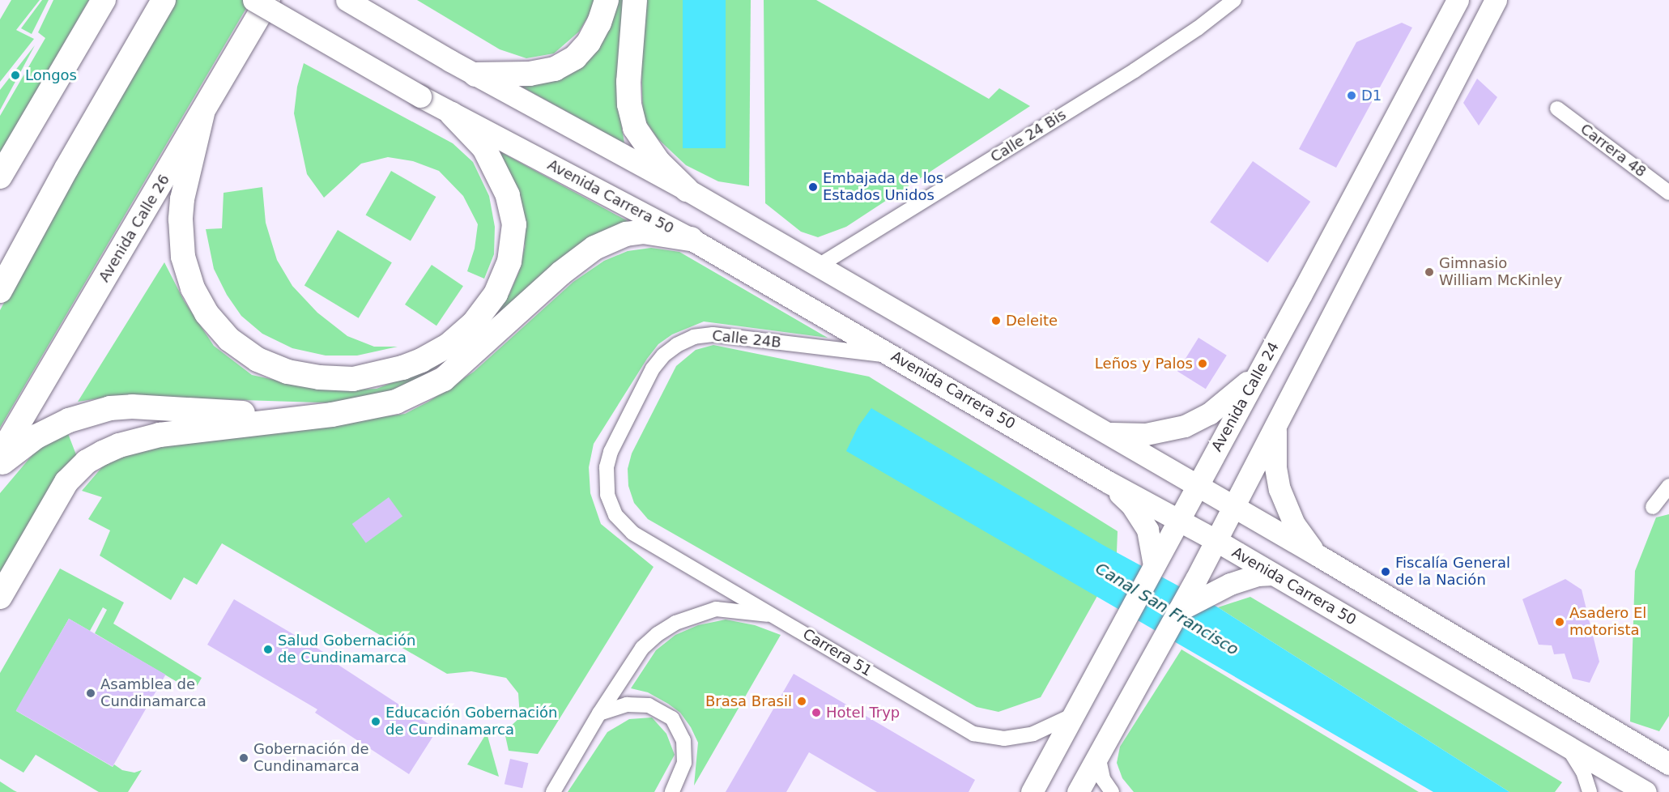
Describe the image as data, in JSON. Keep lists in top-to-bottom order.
{
  "streets": {
    "main road": ["Avenida Carrera 50", "Avenida Calle 26", "Avenida Calle 24"],
    "street": [
      "Calle 24 Bis",
      "Carrera 48",
      "Calle 24B",
      "Carrera 51"
    ]
  },
  "crossings": [
    ["Avenida Carrera 50", "Calle 24B"],
    ["Avenida Carrera 50", "Avenida Calle 24"],
    ["Calle 24B", "Carrera 51"],
    ["Avenida Calle 24", "Carrera 51"]
  ],
  "water": ["Canal San Francisco"],
  "places": [
    "Longos",
    "D1",
    "Embajada de los Estados Unidos",
    "Gimnasio William McKinley",
    "Deleite",
    "Leños y Palos",
    "Fiscalía General de la Nación",
    "Asadero El motorista",
    "Salud Gobernación de Cundinamarca",
    "Asamblea de Cundinamarca",
    "Brasa Brasil",
    "Hotel Tryp",
    "Educación Gobernación de Cundinamarca",
    "Gobernación de Cundinamarca"
  ]
}
